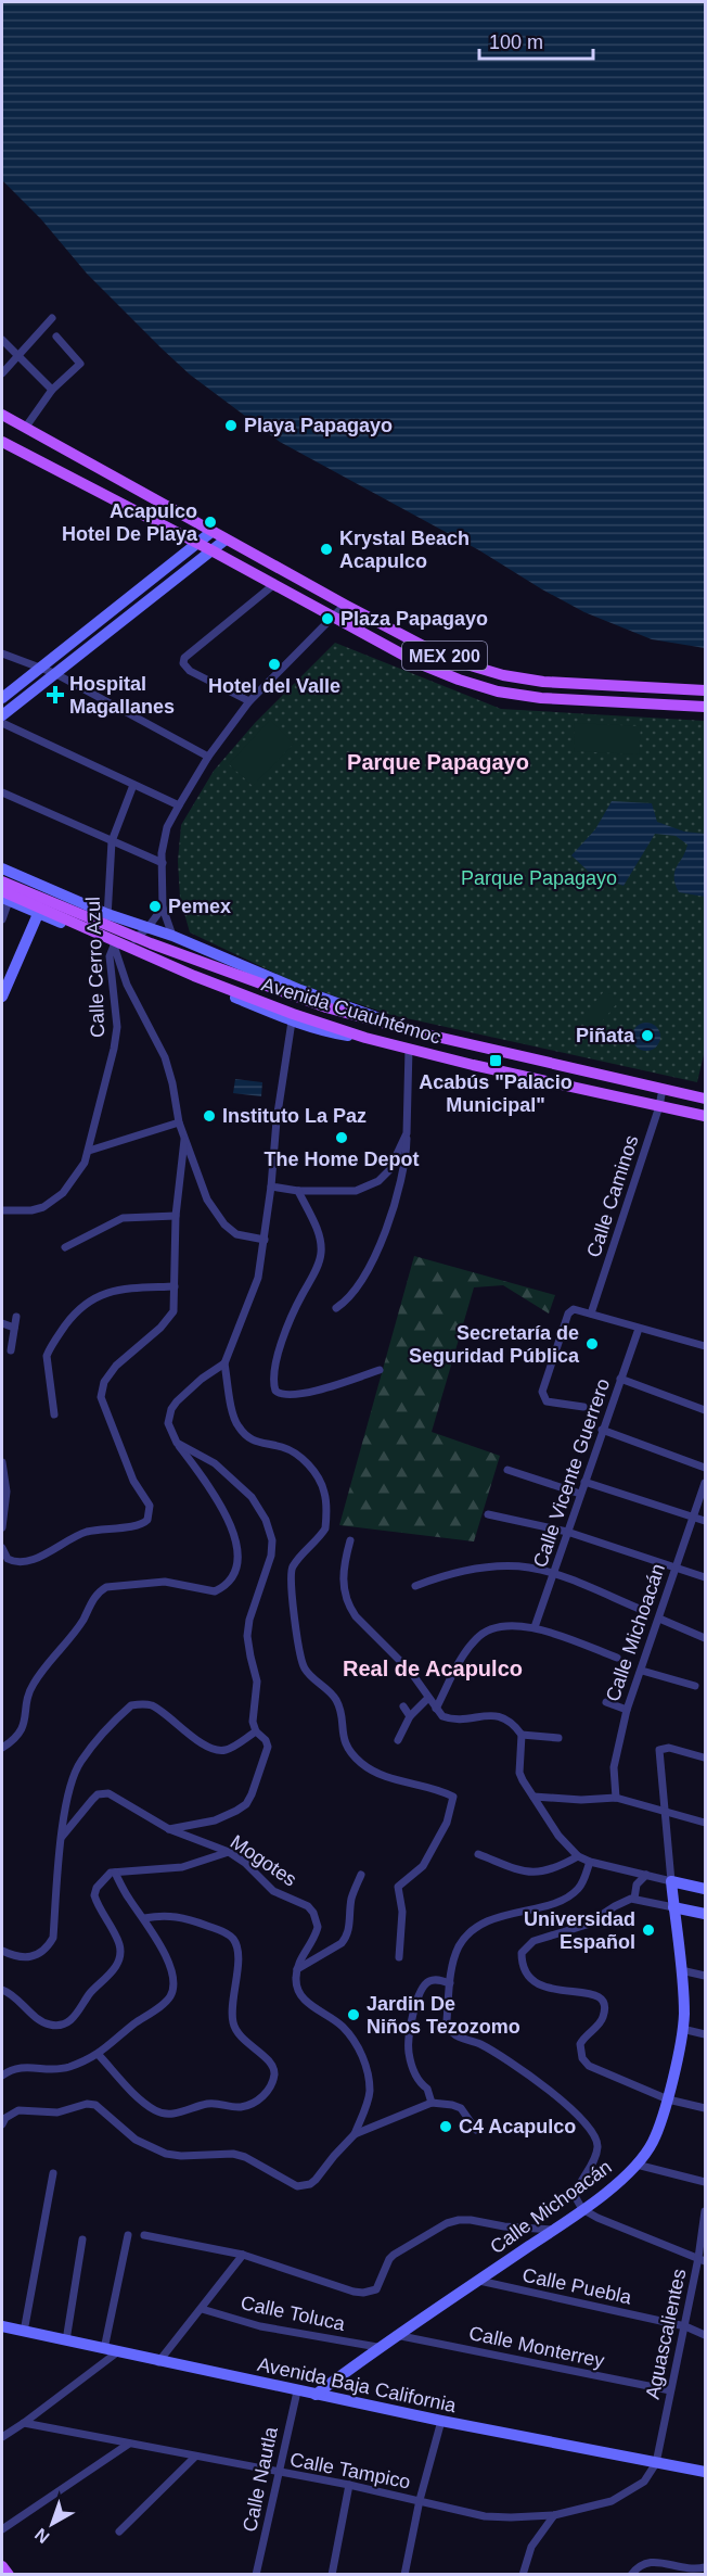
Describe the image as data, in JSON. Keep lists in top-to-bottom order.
{
  "streets": {
    "main road": ["MEX 200", "Avenida Cuauhtémoc"],
    "street": [
      "Calle Cerro Azul",
      "Calle Caminos",
      "Calle Vicente Guerrero",
      "Calle Michoacán",
      "Mogotes",
      "Calle Puebla",
      "Calle Toluca",
      "Aguascalientes",
      "Calle Monterrey",
      "Avenida Baja California",
      "Calle Tampico",
      "Calle Nautla"
    ]
  },
  "crossings": [
    ["Avenida Cuauhtémoc", "Calle Caminos"],
    ["Calle Michoacán", "Calle Puebla"],
    ["Calle Michoacán", "Calle Toluca"],
    ["Calle Michoacán", "Calle Monterrey"],
    ["Calle Michoacán", "Avenida Baja California"],
    ["Calle Puebla", "Aguascalientes"],
    ["Aguascalientes", "Calle Monterrey"],
    ["Aguascalientes", "Avenida Baja California"],
    ["Aguascalientes", "Calle Tampico"],
    ["Avenida Baja California", "Calle Tampico"],
    ["Avenida Baja California", "Calle Nautla"],
    ["Calle Tampico", "Calle Nautla"]
  ],
  "districts": ["Parque Papagayo", "Real de Acapulco"],
  "parks": ["Parque Papagayo"],
  "places": {
    "other": [
      "Playa Papagayo",
      "Acapulco Hotel De Playa",
      "Krystal Beach Acapulco",
      "Plaza Papagayo",
      "Hotel del Valle",
      "Pemex",
      "Piñata",
      "Instituto La Paz",
      "The Home Depot",
      "Secretaría de Seguridad Pública",
      "Universidad Español",
      "Jardin De Niños Tezozomo",
      "C4 Acapulco"
    ],
    "health": ["Hospital Magallanes"],
    "transit": ["Acabús \"Palacio Municipal\""]
  },
  "scale_bar": "100 m",
  "north": "bottom left"
}
